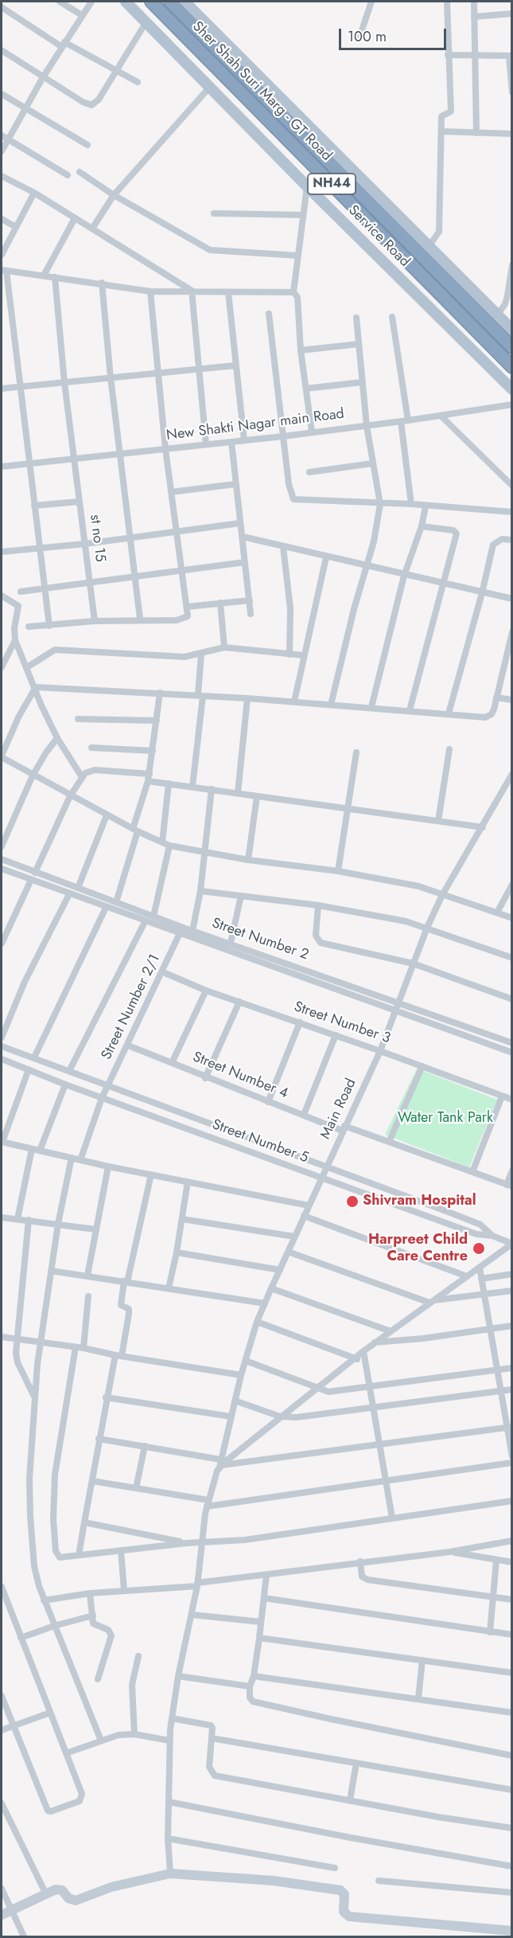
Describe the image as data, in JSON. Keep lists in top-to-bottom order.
{
  "streets": {
    "highway": ["Sher Shah Suri Marg - GT Road", "NH44"],
    "main road": ["Service Road"],
    "street": [
      "New Shakti Nagar main Road",
      "st no 15",
      "Street Number 2",
      "Street Number 2/1",
      "Street Number 3",
      "Street Number 4",
      "Main Road",
      "Street Number 5"
    ]
  },
  "crossings": [
    ["New Shakti Nagar main Road", "st no 15"],
    ["Street Number 2", "Street Number 2/1"],
    ["Street Number 2", "Main Road"],
    ["Street Number 2/1", "Street Number 3"],
    ["Street Number 2/1", "Street Number 4"],
    ["Street Number 2/1", "Street Number 5"],
    ["Street Number 3", "Main Road"],
    ["Street Number 4", "Main Road"],
    ["Main Road", "Street Number 5"]
  ],
  "parks": ["Water Tank Park"],
  "places": ["Shivram Hospital", "Harpreet Child Care Centre"],
  "scale_bar": "100 m"
}
